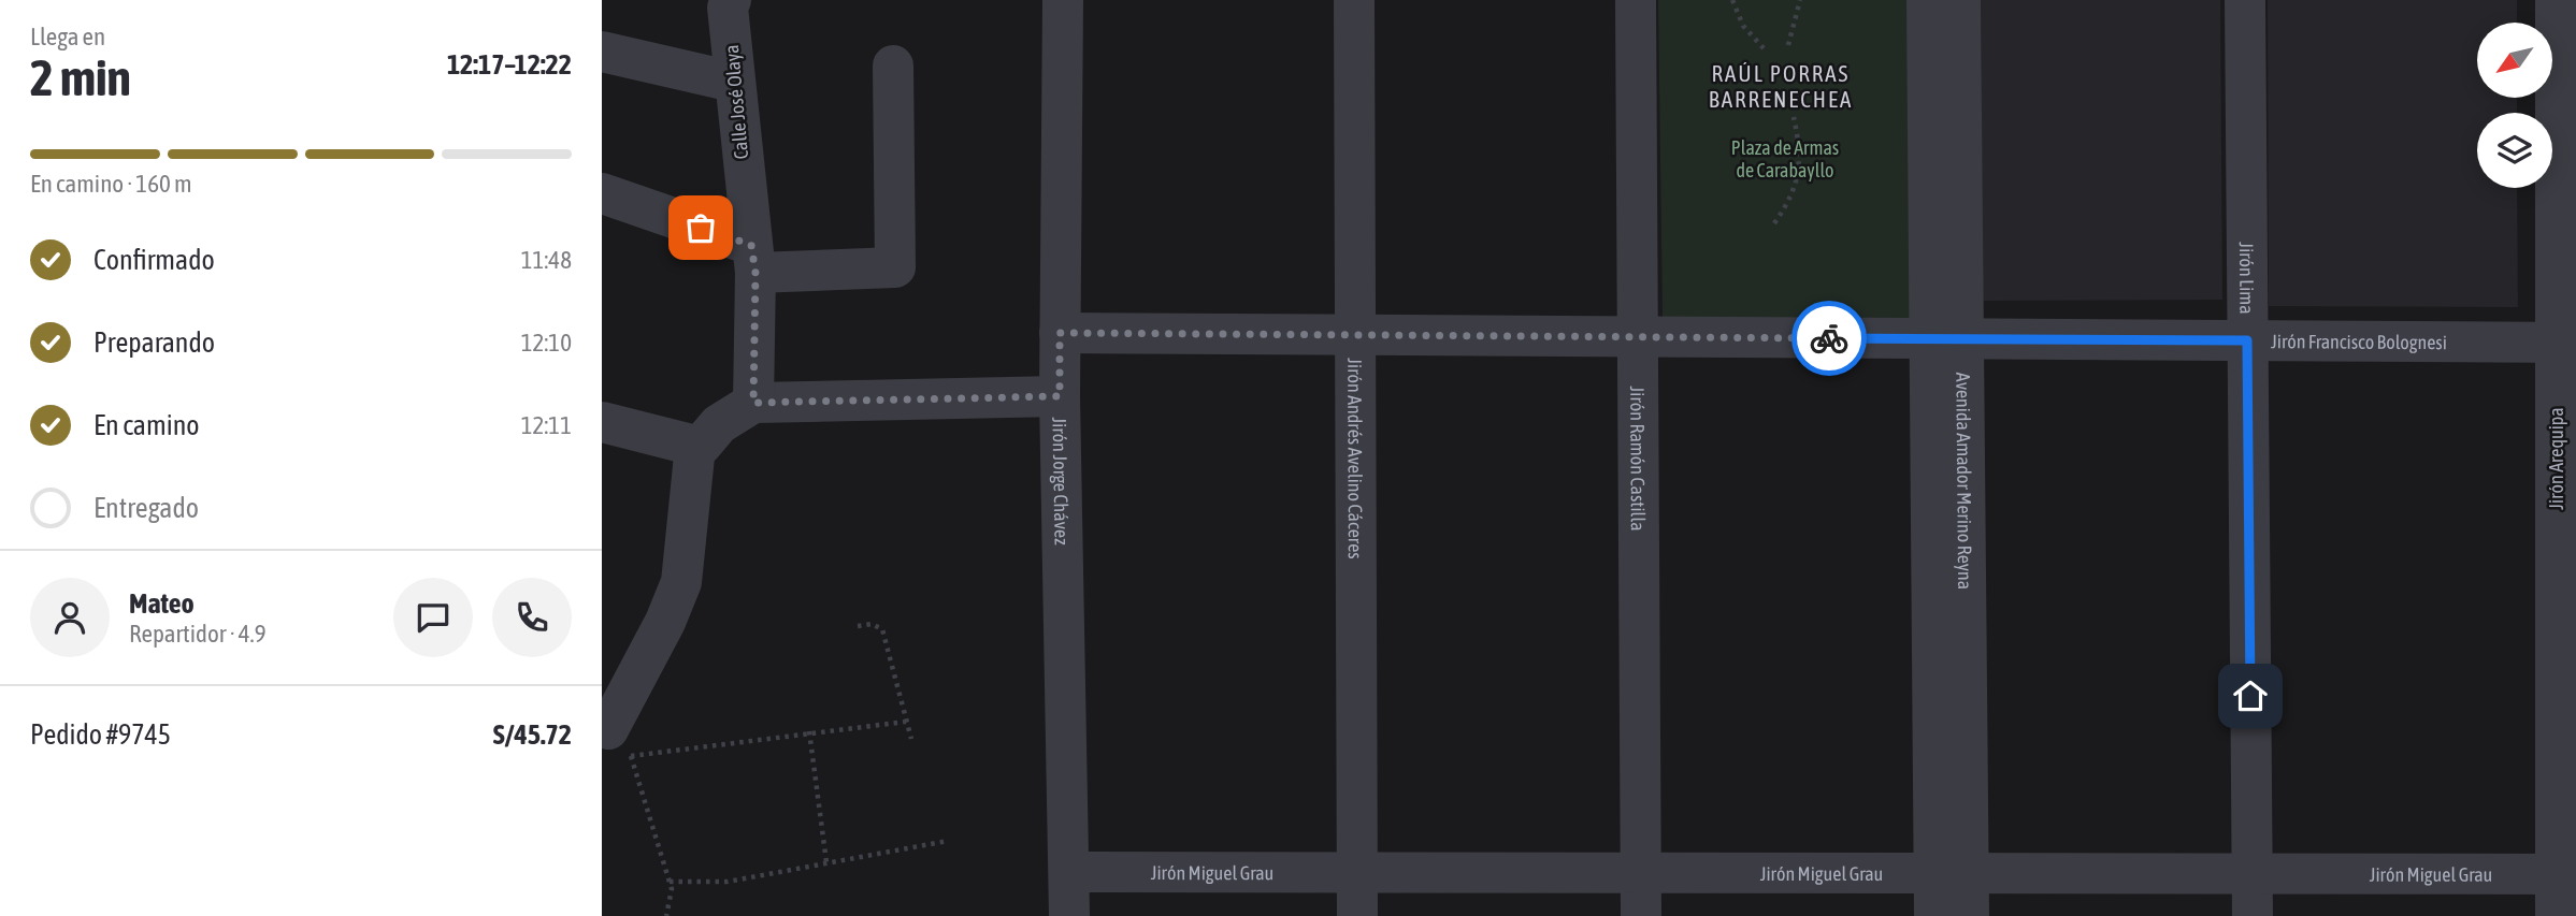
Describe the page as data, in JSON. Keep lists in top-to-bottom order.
{
  "streets": {
    "street": [
      "Calle José Olaya",
      "Jirón Lima",
      "Jirón Francisco Bolognesi",
      "Jirón Andrés Avelino Cáceres",
      "Jirón Ramón Castilla",
      "Jirón Arequipa",
      "Avenida Amador Merino Reyna",
      "Jirón Jorge Chávez",
      "Jirón Miguel Grau"
    ]
  },
  "crossings": [
    ["Jirón Lima", "Jirón Francisco Bolognesi"],
    ["Jirón Lima", "Jirón Miguel Grau"],
    ["Jirón Francisco Bolognesi", "Jirón Andrés Avelino Cáceres"],
    ["Jirón Francisco Bolognesi", "Jirón Ramón Castilla"],
    ["Jirón Francisco Bolognesi", "Jirón Arequipa"],
    ["Jirón Francisco Bolognesi", "Avenida Amador Merino Reyna"],
    ["Jirón Francisco Bolognesi", "Jirón Jorge Chávez"],
    ["Jirón Andrés Avelino Cáceres", "Jirón Miguel Grau"],
    ["Jirón Ramón Castilla", "Jirón Miguel Grau"],
    ["Jirón Arequipa", "Jirón Miguel Grau"],
    ["Avenida Amador Merino Reyna", "Jirón Miguel Grau"],
    ["Jirón Jorge Chávez", "Jirón Miguel Grau"]
  ],
  "districts": ["RAÚL PORRAS BARRENECHEA"],
  "parks": ["Plaza de Armas de Carabayllo"],
  "north": "bottom left",
  "page": {
    "heading": ["2 min", "Llega en", "12:17–12:22"],
    "panel": [
      "Mateo",
      "Repartidor · 4.9",
      "Pedido #9745",
      "S/45.72"
    ],
    "bar": "En camino · 160 m",
    "list": [
      ["Confirmado", "11:48"],
      ["Preparando", "12:10"],
      ["En camino", "12:11"],
      "Entregado"
    ]
  }
}
